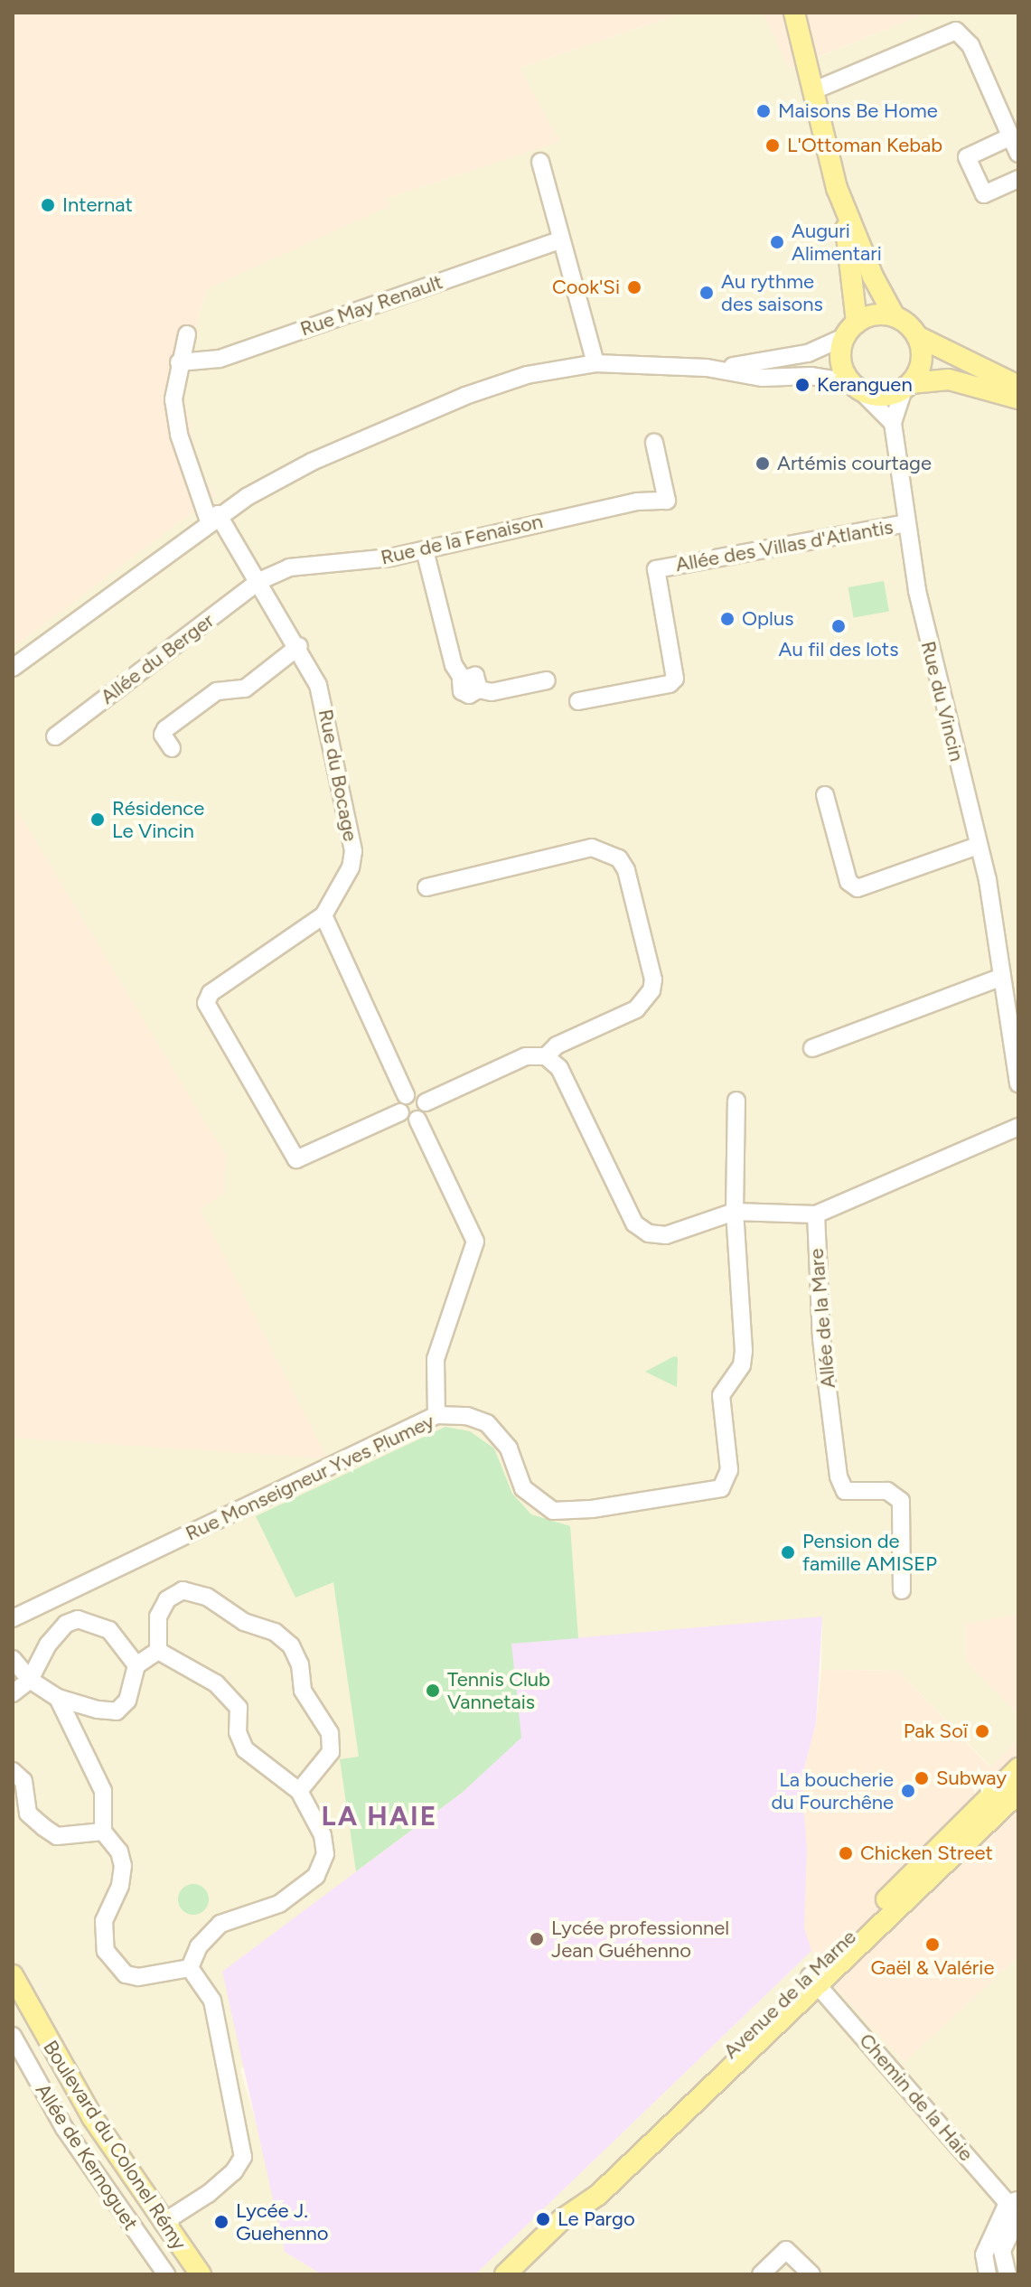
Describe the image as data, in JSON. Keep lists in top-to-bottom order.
{
  "streets": {
    "main road": ["Avenue de la Marne", "Boulevard du Colonel Rémy"],
    "street": [
      "Rue May Renault",
      "Rue de la Fenaison",
      "Allée des Villas d'Atlantis",
      "Allée du Berger",
      "Rue du Vincin",
      "Rue du Bocage",
      "Allée de la Mare",
      "Rue Monseigneur Yves Plumey",
      "Chemin de la Haie",
      "Allée de Kernoguet"
    ]
  },
  "crossings": [
    ["Rue May Renault", "Rue du Bocage"],
    ["Rue de la Fenaison", "Allée du Berger"],
    ["Rue de la Fenaison", "Rue du Bocage"],
    ["Allée des Villas d'Atlantis", "Rue du Vincin"],
    ["Allée du Berger", "Rue du Bocage"],
    ["Avenue de la Marne", "Chemin de la Haie"]
  ],
  "districts": ["LA HAIE"],
  "places": [
    "Maisons Be Home",
    "L'Ottoman Kebab",
    "Internat",
    "Auguri Alimentari",
    "Cook'Si",
    "Au rythme des saisons",
    "Keranguen",
    "Artémis courtage",
    "Oplus",
    "Au fil des lots",
    "Résidence Le Vincin",
    "Pension de famille AMISEP",
    "Tennis Club Vannetais",
    "Pak Soï",
    "Subway",
    "La boucherie du Fourchêne",
    "Chicken Street",
    "Lycée professionnel Jean Guéhenno",
    "Gaël & Valérie",
    "Le Pargo",
    "Lycée J. Guehenno"
  ]
}
